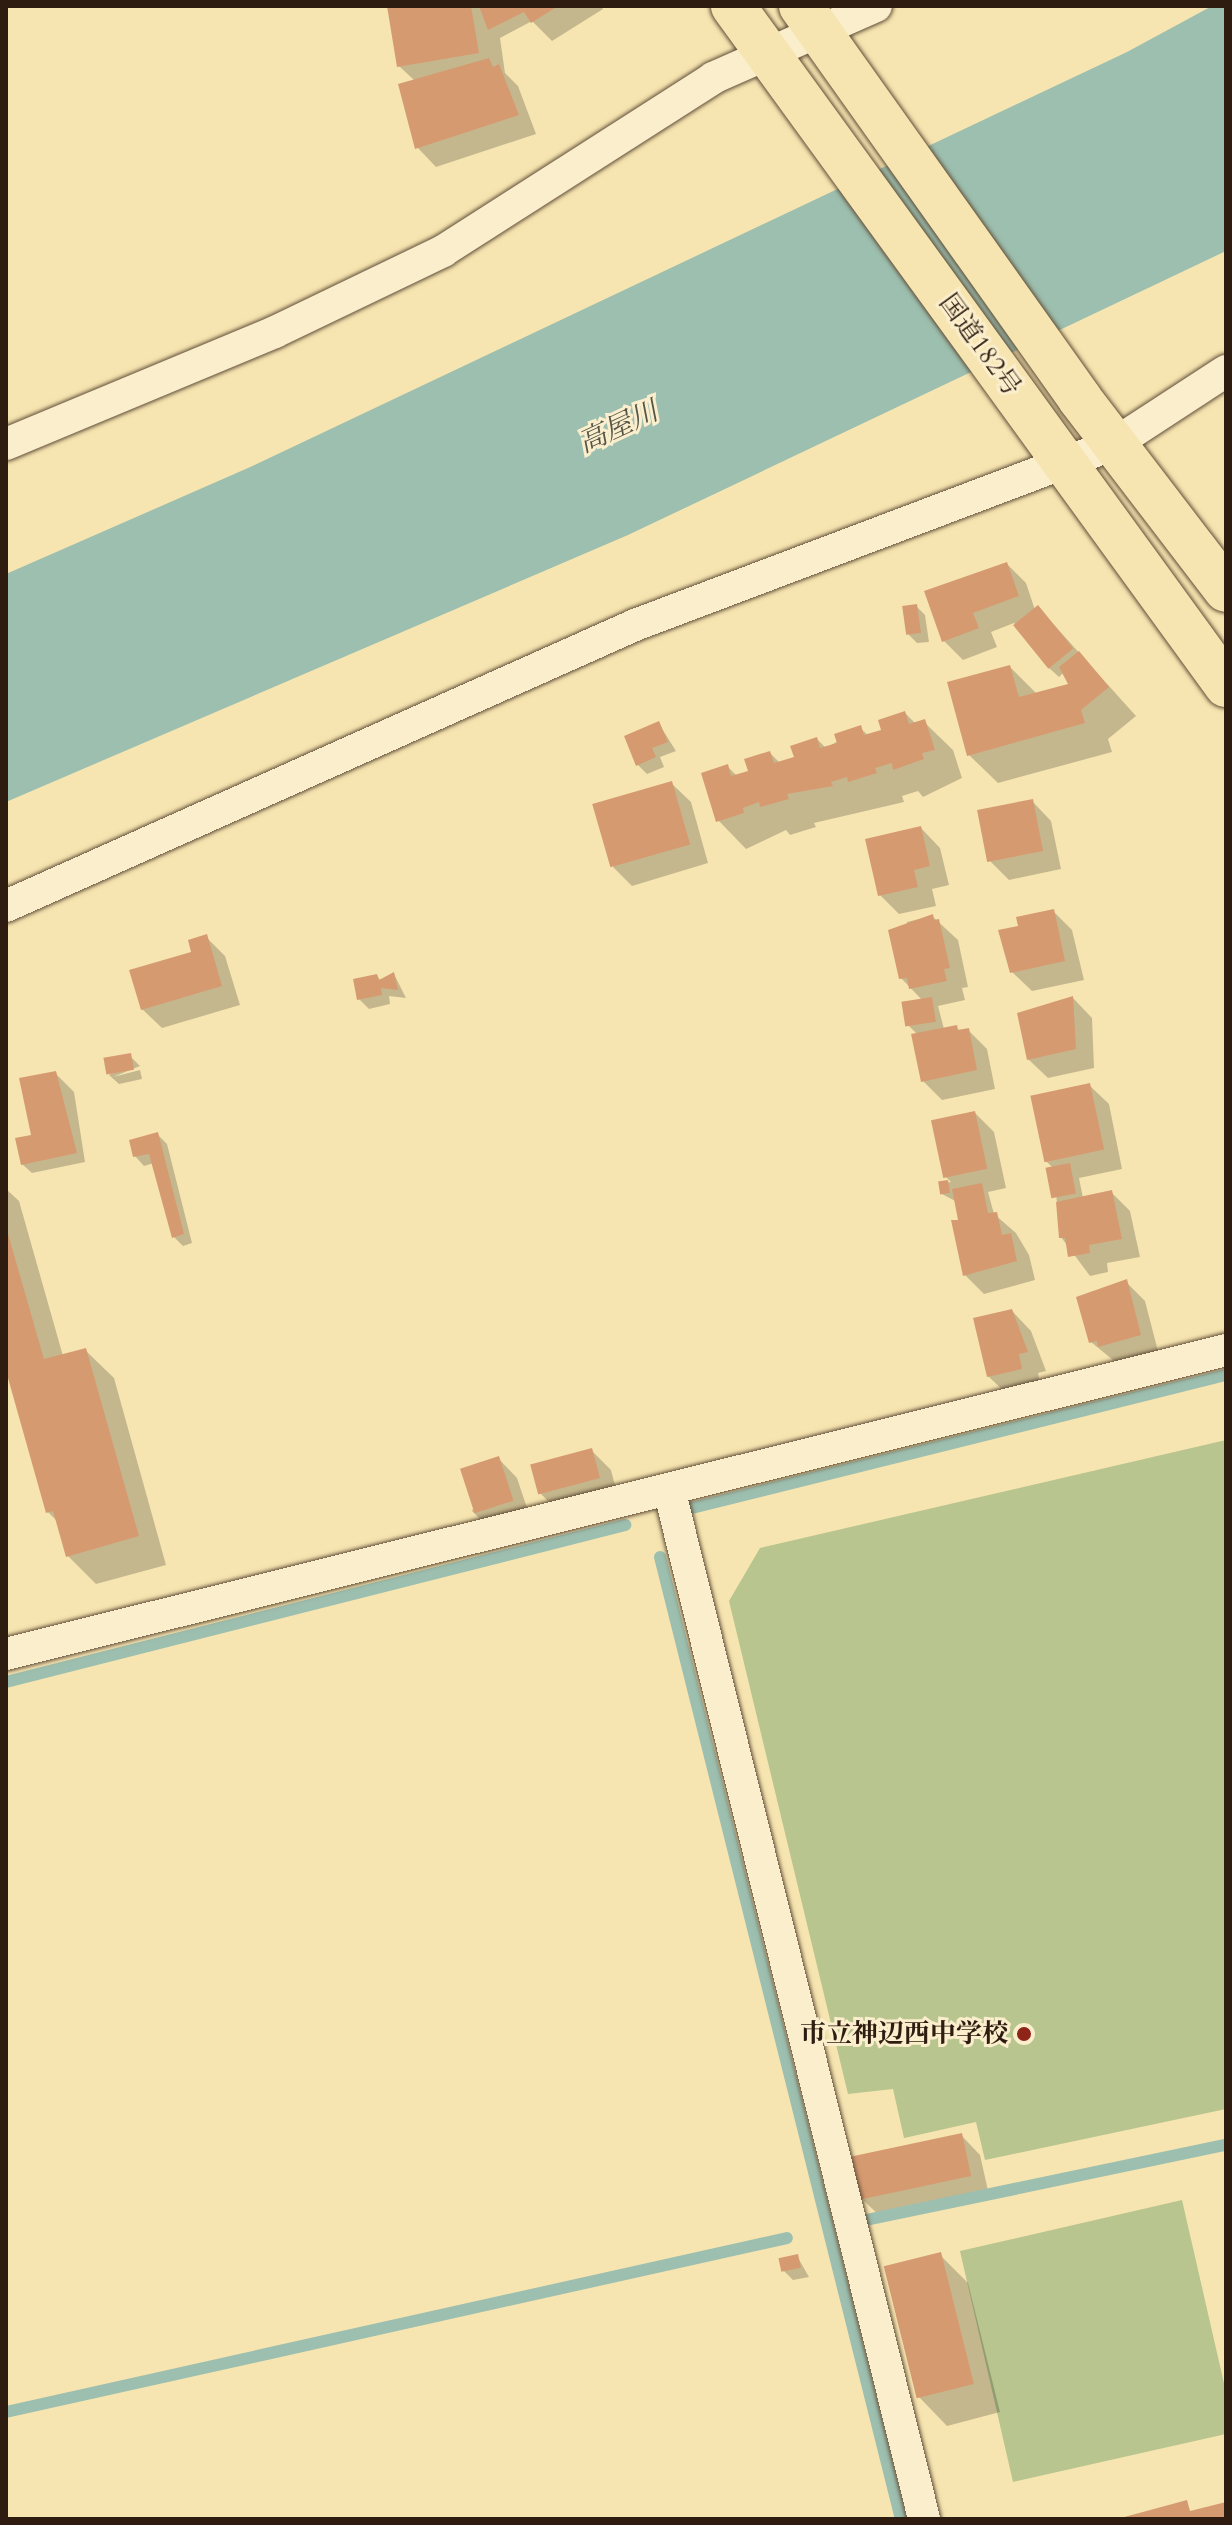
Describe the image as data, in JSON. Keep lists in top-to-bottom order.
{
  "streets": {
    "highway": ["国道182号"]
  },
  "water": ["高屋川"],
  "places": ["市立神辺西中学校"]
}
